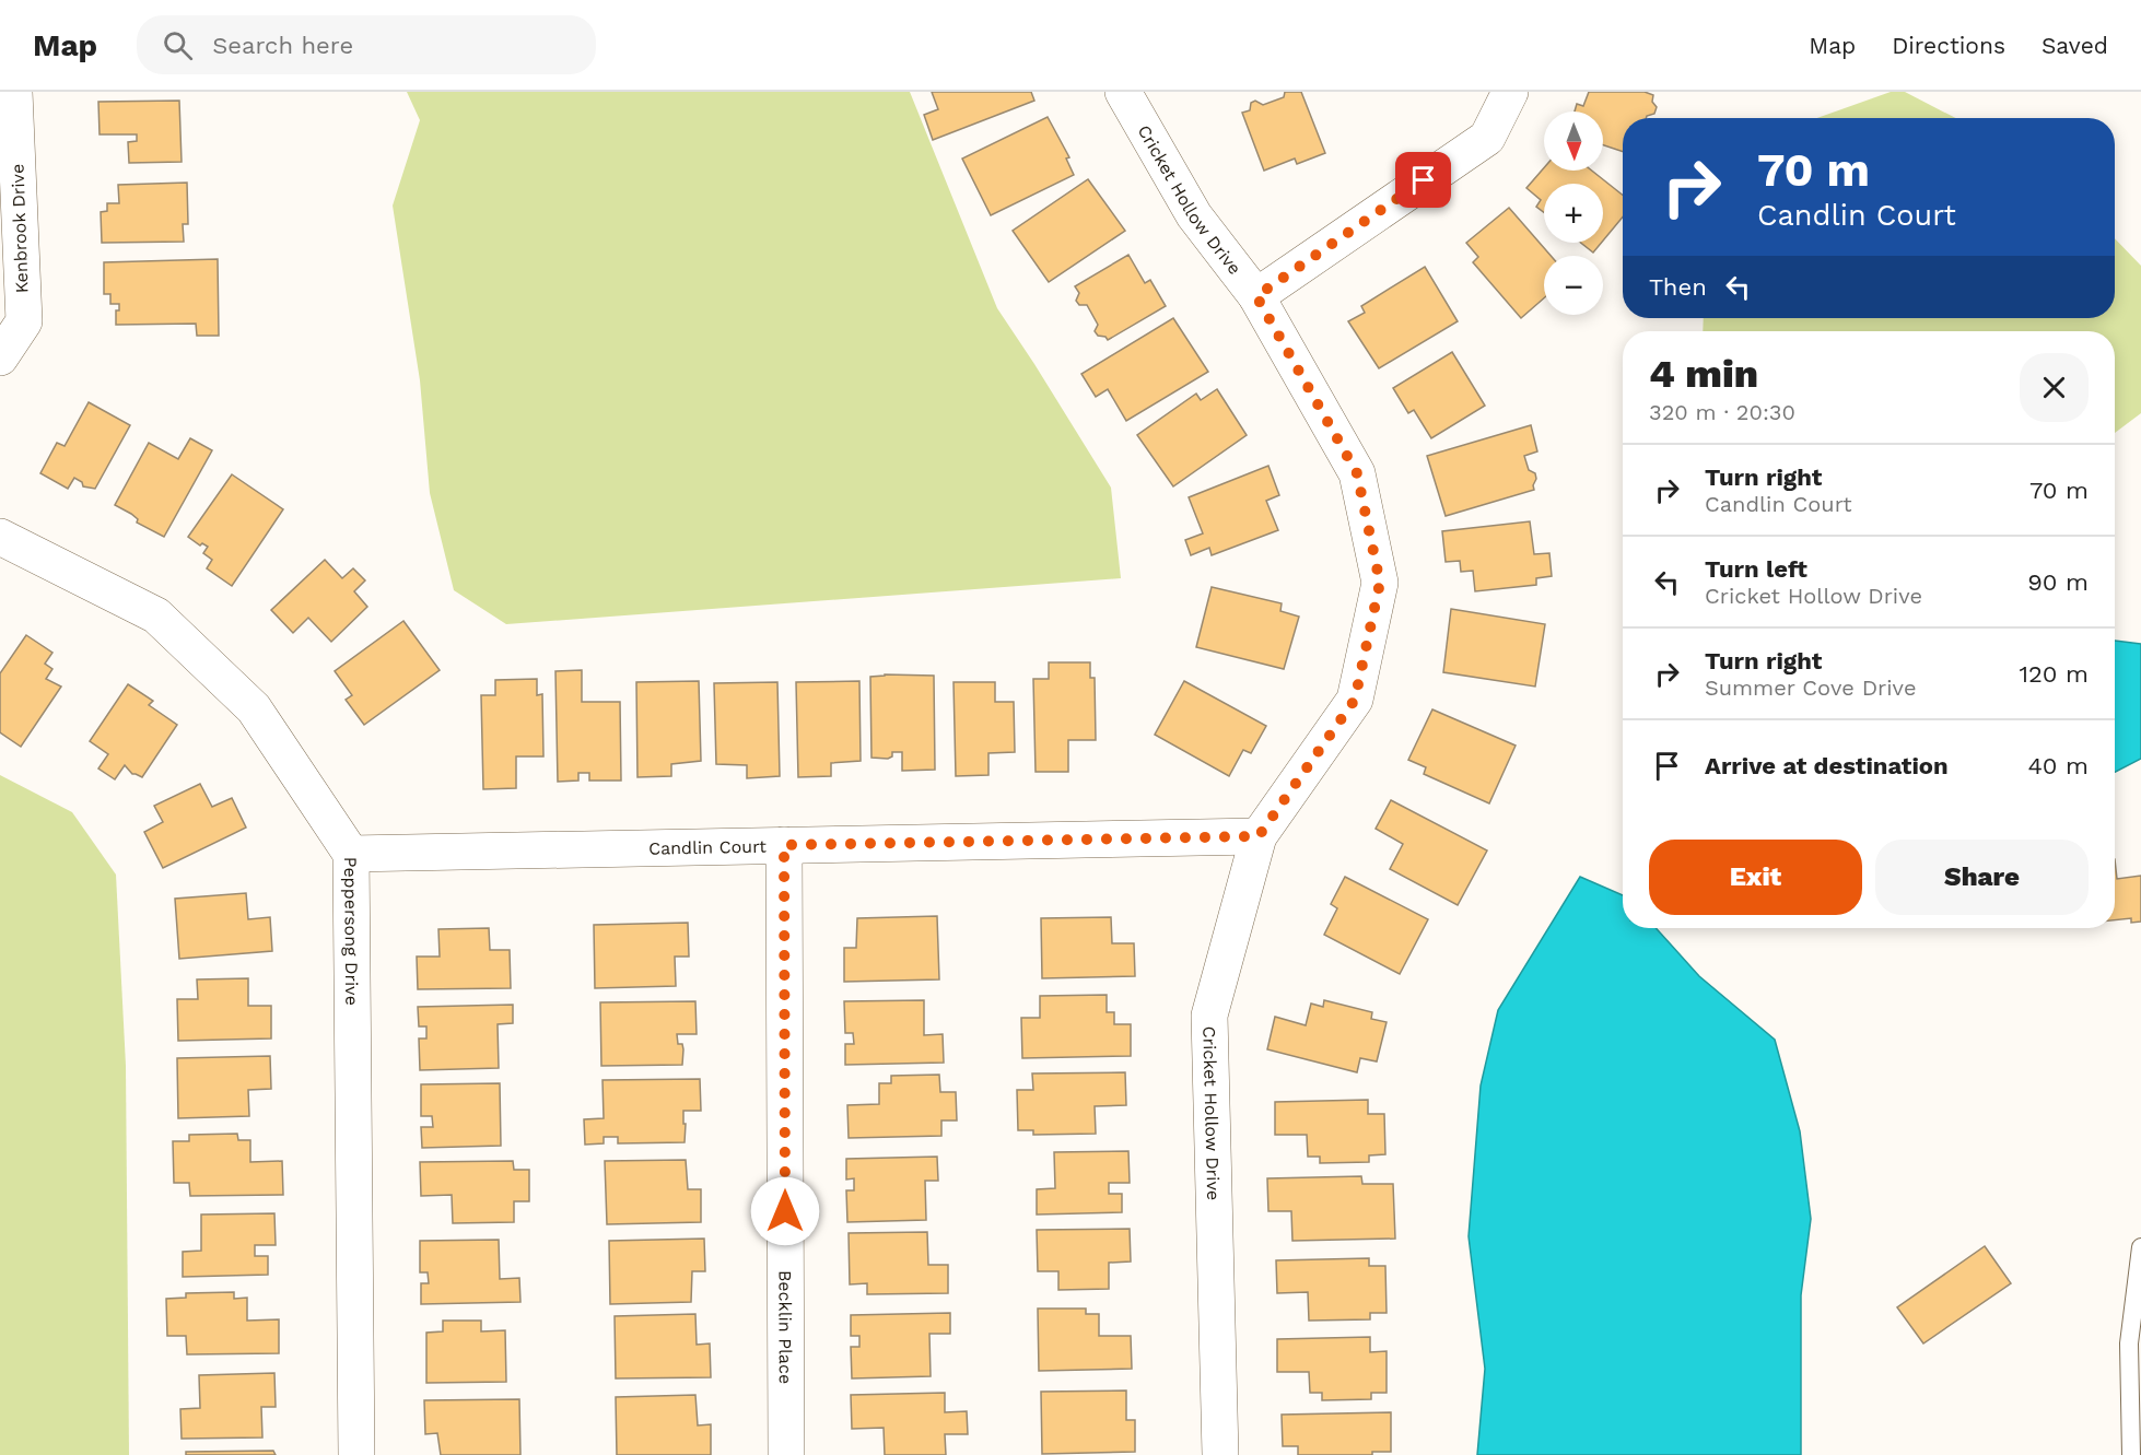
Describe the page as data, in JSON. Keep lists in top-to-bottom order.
{
  "streets": {
    "street": [
      "Cricket Hollow Drive",
      "Kenbrook Drive",
      "Candlin Court",
      "Peppersong Drive",
      "Becklin Place"
    ]
  },
  "crossings": [
    ["Cricket Hollow Drive", "Candlin Court"],
    ["Candlin Court", "Peppersong Drive"],
    ["Candlin Court", "Becklin Place"]
  ],
  "north": "bottom",
  "page": {
    "header": "Map",
    "search": "Search here",
    "nav": ["Map", "Directions", "Saved"],
    "map_buttons": ["+", "−"],
    "turn": ["70 m", "Candlin Court"],
    "then": "Then",
    "heading": ["4 min", "320 m · 20:30"],
    "list": [
      {
        "name": "Turn right",
        "note": "Candlin Court",
        "value": "70 m"
      },
      {
        "name": "Turn left",
        "note": "Cricket Hollow Drive",
        "value": "90 m"
      },
      {
        "name": "Turn right",
        "note": "Summer Cove Drive",
        "value": "120 m"
      },
      {
        "name": "Arrive at destination",
        "value": "40 m"
      }
    ],
    "buttons": ["Exit", "Share"]
  }
}
